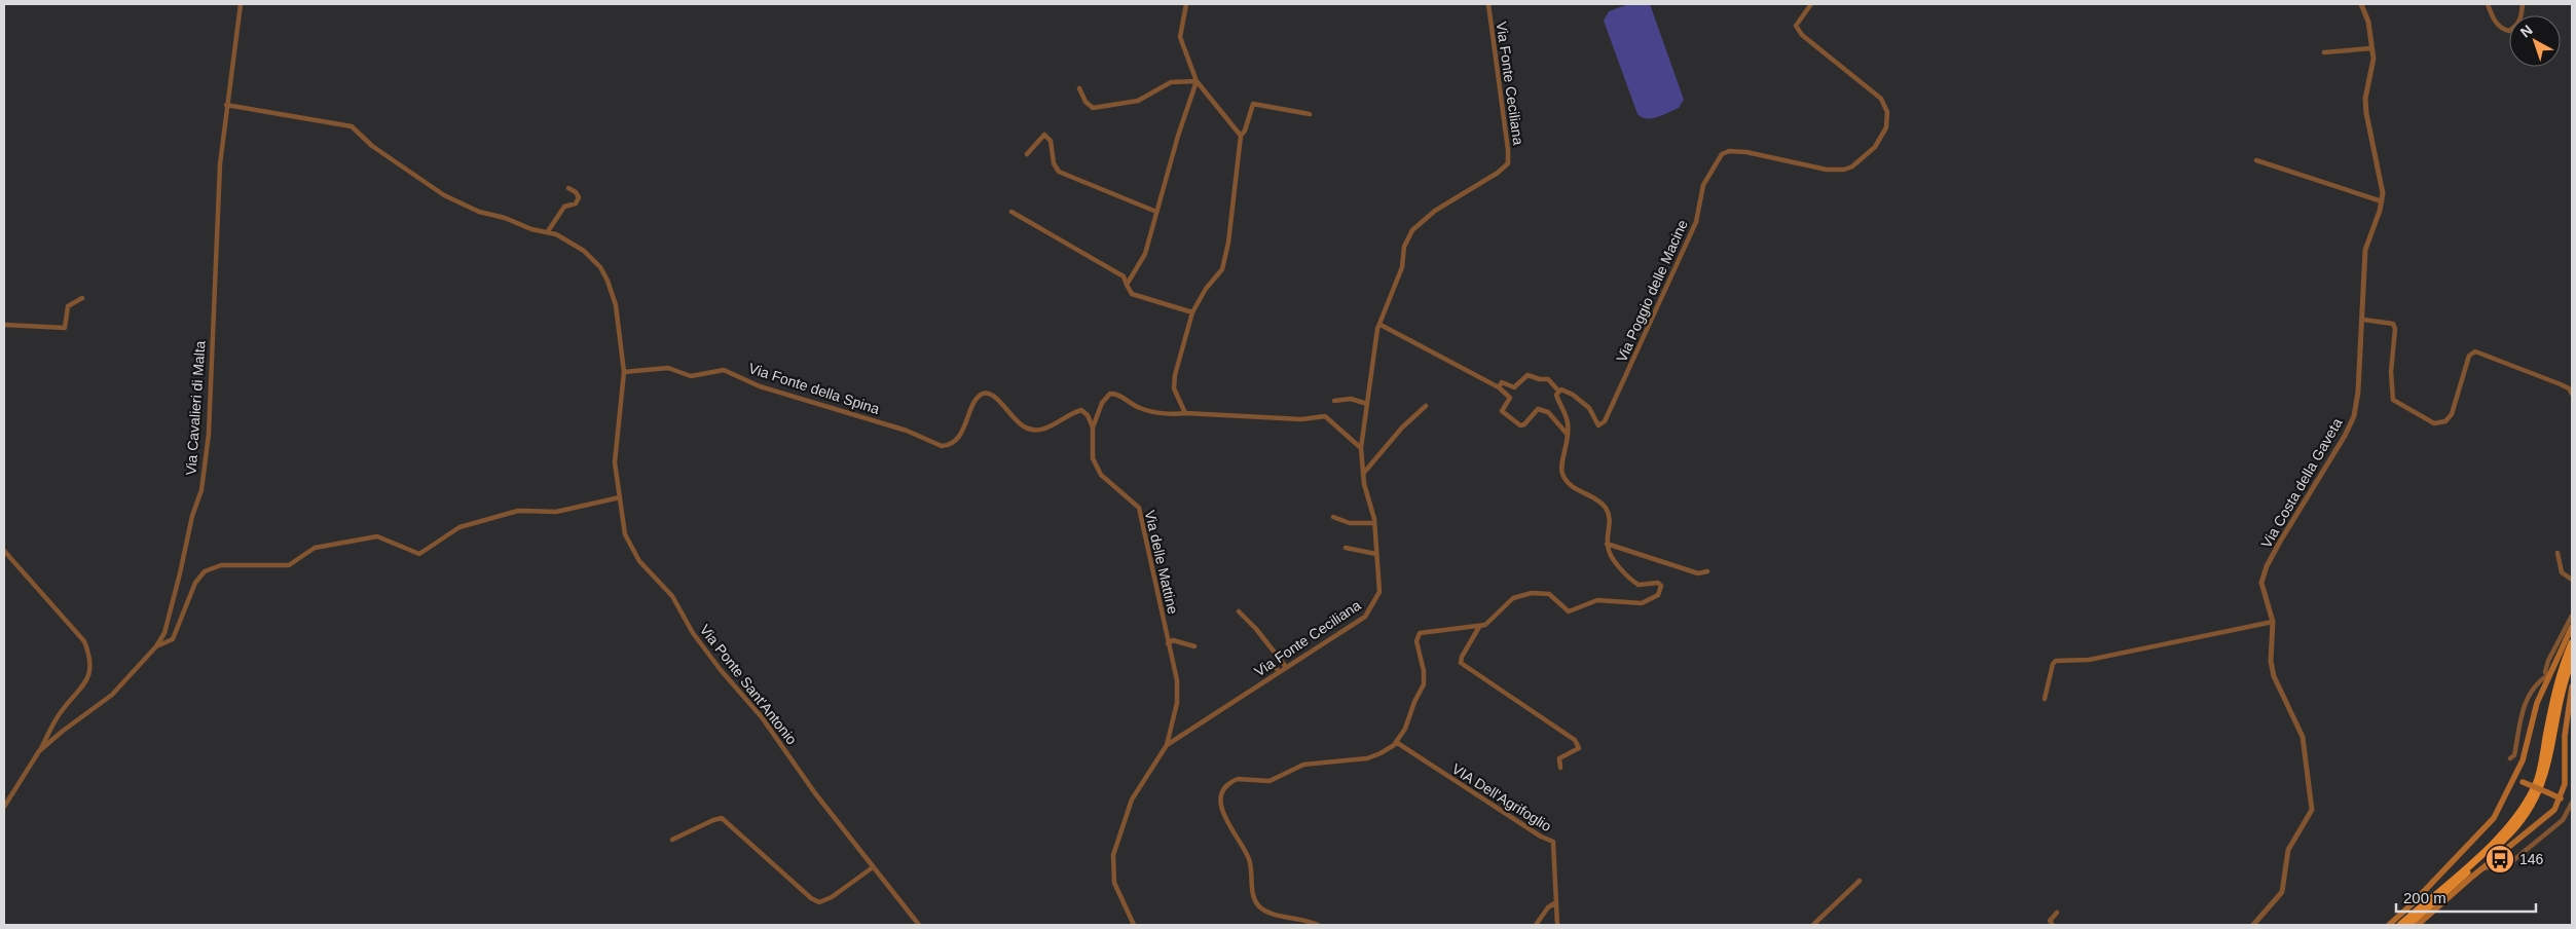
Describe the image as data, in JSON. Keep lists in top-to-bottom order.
{
  "streets": {
    "street": [
      "Via Fonte Ceciliana",
      "Via Poggio delle Macine",
      "Via Fonte della Spina",
      "Via Cavalieri di Malta",
      "Via Costa della Gaveta",
      "Via delle Mattine",
      "Via Ponte Sant'Antonio",
      "VIA Dell'Agrifoglio"
    ]
  },
  "crossings": [
    ["Via Fonte Ceciliana", "Via delle Mattine"],
    ["Via Fonte della Spina", "Via delle Mattine"],
    ["Via Fonte della Spina", "Via Ponte Sant'Antonio"]
  ],
  "places": {
    "bus stop": ["146"]
  },
  "scale_bar": "200 m",
  "north": "top left"
}
